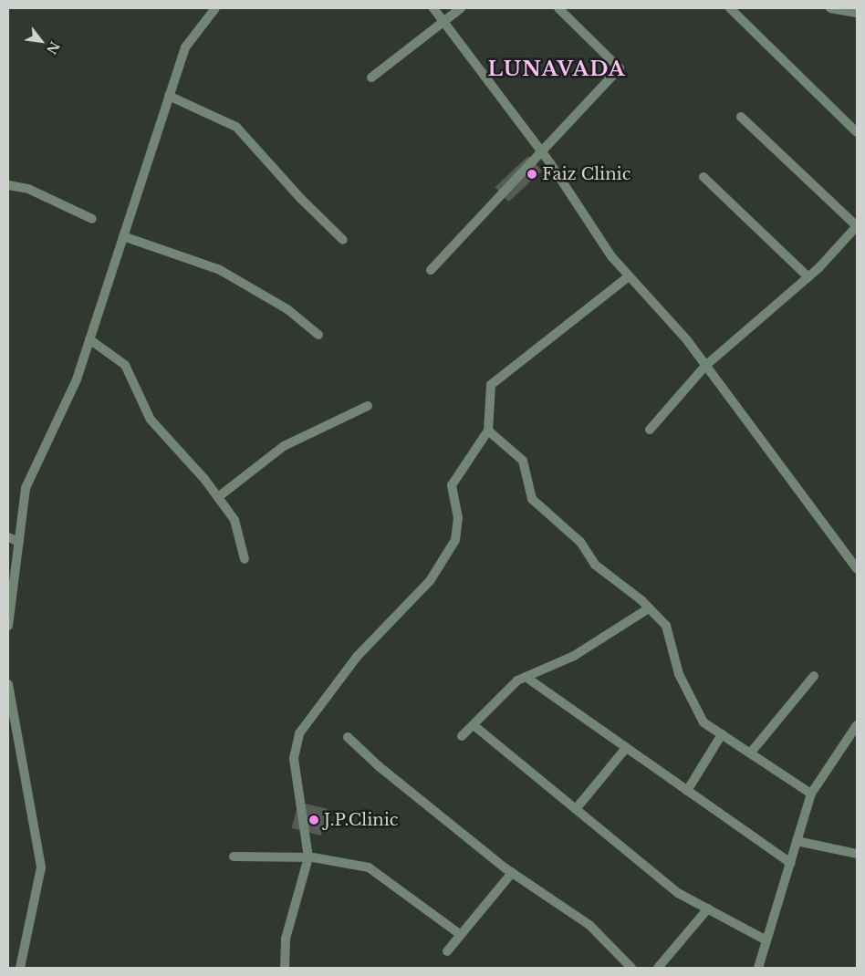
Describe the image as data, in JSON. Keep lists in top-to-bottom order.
{
  "districts": ["LUNAVADA"],
  "places": ["Faiz Clinic", "J.P.Clinic"],
  "north": "bottom right"
}
